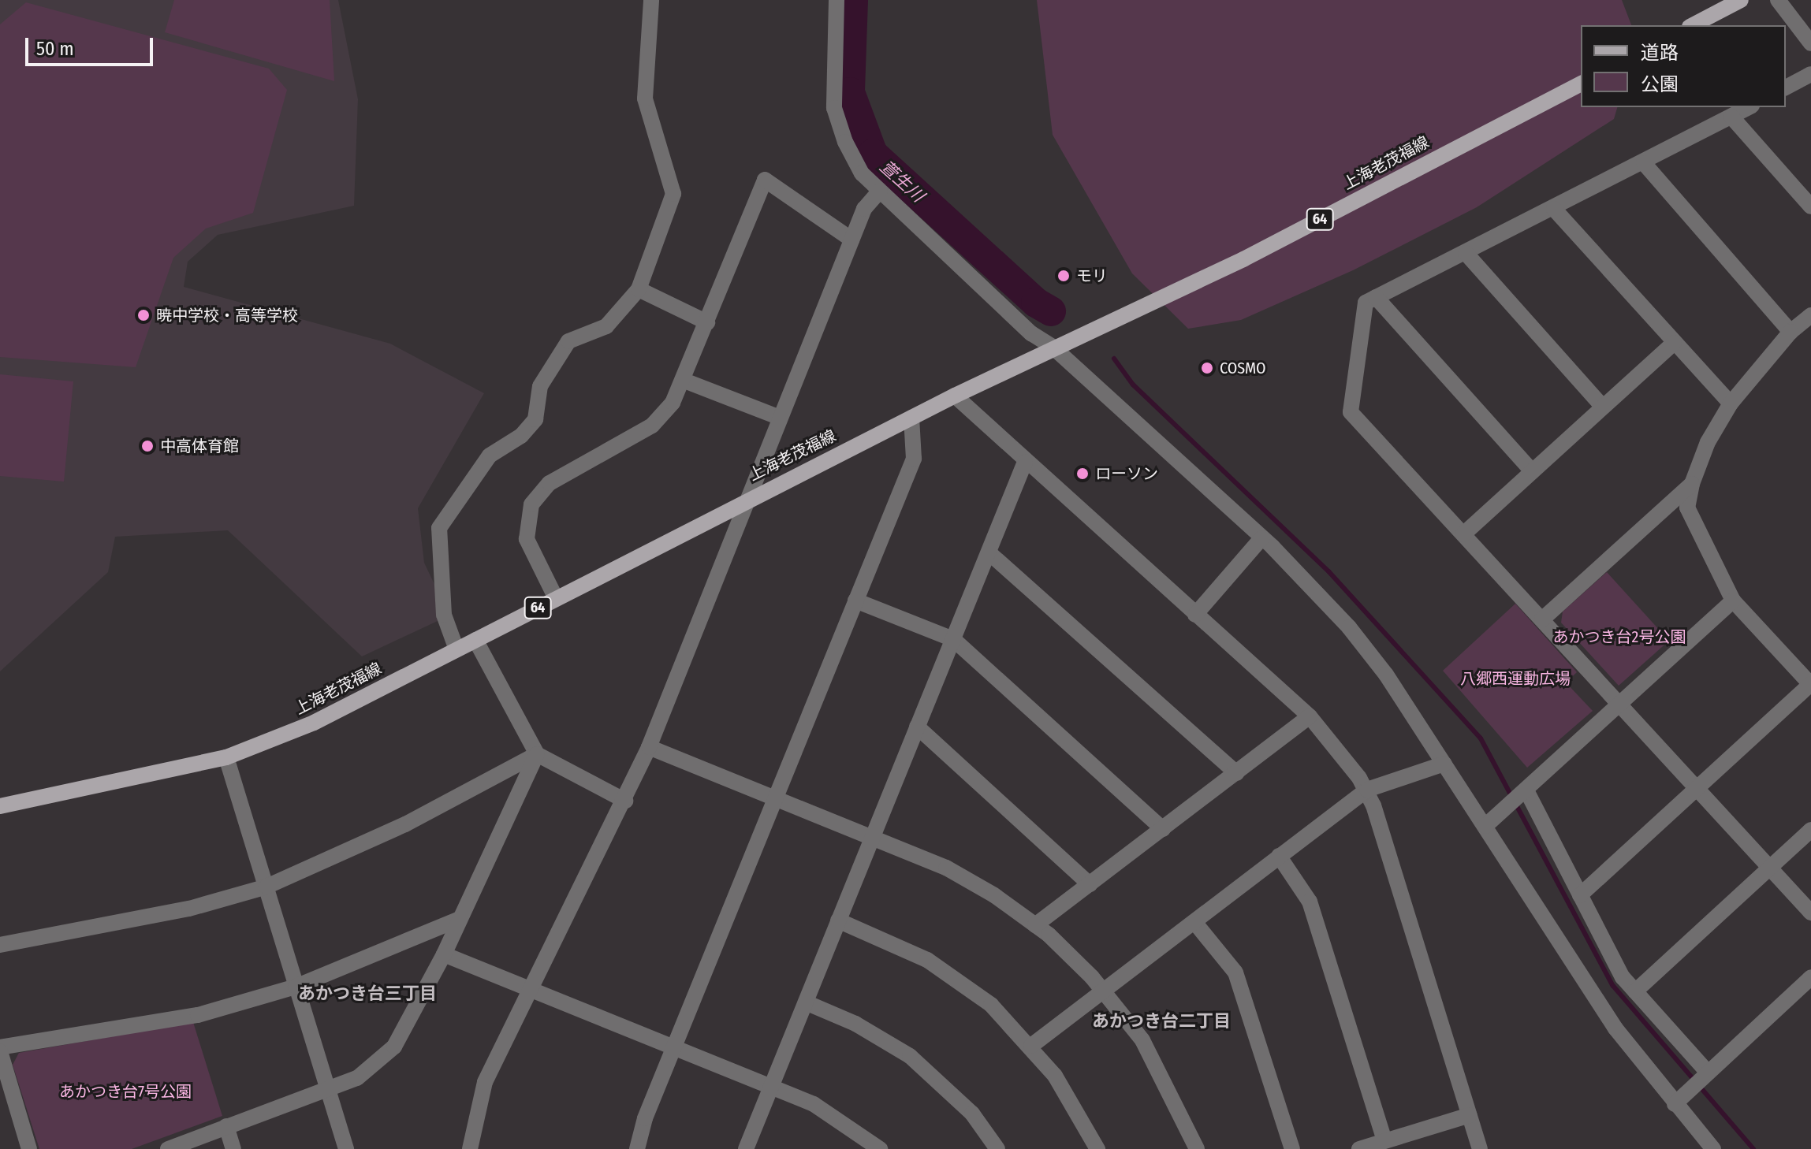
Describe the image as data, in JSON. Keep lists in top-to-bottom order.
{
  "streets": {
    "main road": ["上海老茂福線", "64"]
  },
  "districts": ["あかつき台三丁目", "あかつき台二丁目"],
  "water": ["萱生川"],
  "parks": ["あかつき台2号公園", "八郷西運動広場", "あかつき台7号公園"],
  "places": [
    "モリ",
    "暁中学校・高等学校",
    "COSMO",
    "中高体育館",
    "ローソン"
  ],
  "legend": ["道路", "公園"],
  "scale_bar": "50 m"
}
